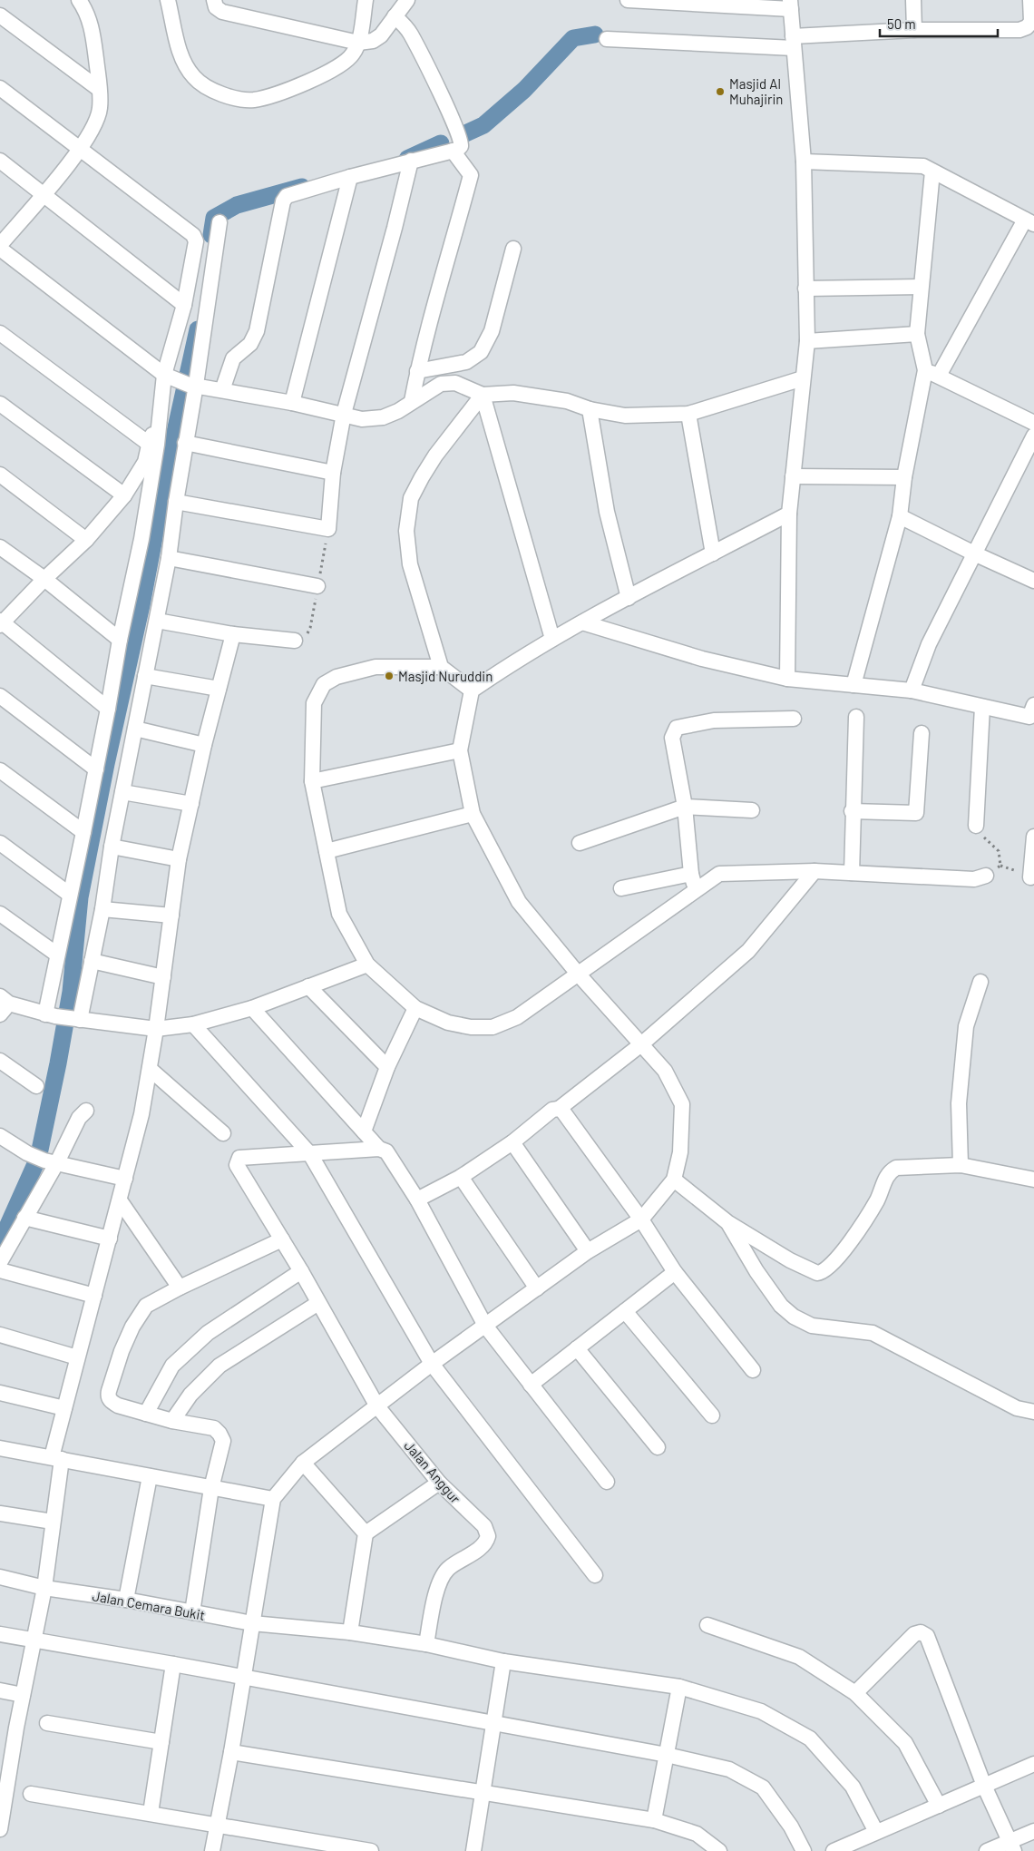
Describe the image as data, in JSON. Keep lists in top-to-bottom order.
{
  "streets": {
    "street": ["Jalan Anggur", "Jalan Cemara Bukit"]
  },
  "crossings": [
    ["Jalan Anggur", "Jalan Cemara Bukit"]
  ],
  "places": ["Masjid Al Muhajirin", "Masjid Nuruddin"],
  "scale_bar": "50 m"
}
